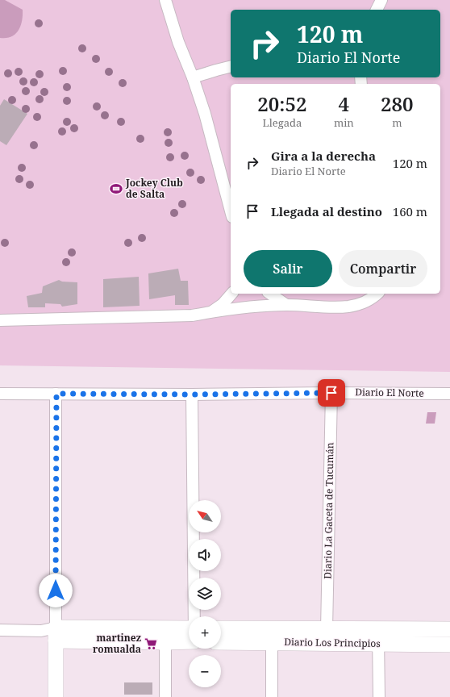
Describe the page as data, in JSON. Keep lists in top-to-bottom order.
{
  "streets": {
    "street": ["Diario El Norte", "Diario La Gaceta de Tucumán", "Diario Los Principios"]
  },
  "crossings": [
    ["Diario El Norte", "Diario La Gaceta de Tucumán"],
    ["Diario La Gaceta de Tucumán", "Diario Los Principios"]
  ],
  "places": {
    "sports": ["Jockey Club de Salta"],
    "supermarket": ["martinez romualda"]
  },
  "north": "top left",
  "page": {
    "turn": ["120 m", "Diario El Norte"],
    "eta": [
      "20:52",
      "Llegada",
      "4",
      "min",
      "280",
      "m"
    ],
    "list": [
      {
        "name": "Gira a la derecha",
        "note": "Diario El Norte",
        "value": "120 m"
      },
      {
        "name": "Llegada al destino",
        "value": "160 m"
      }
    ],
    "buttons": ["Salir", "Compartir"],
    "map_buttons": ["+", "−"]
  }
}
